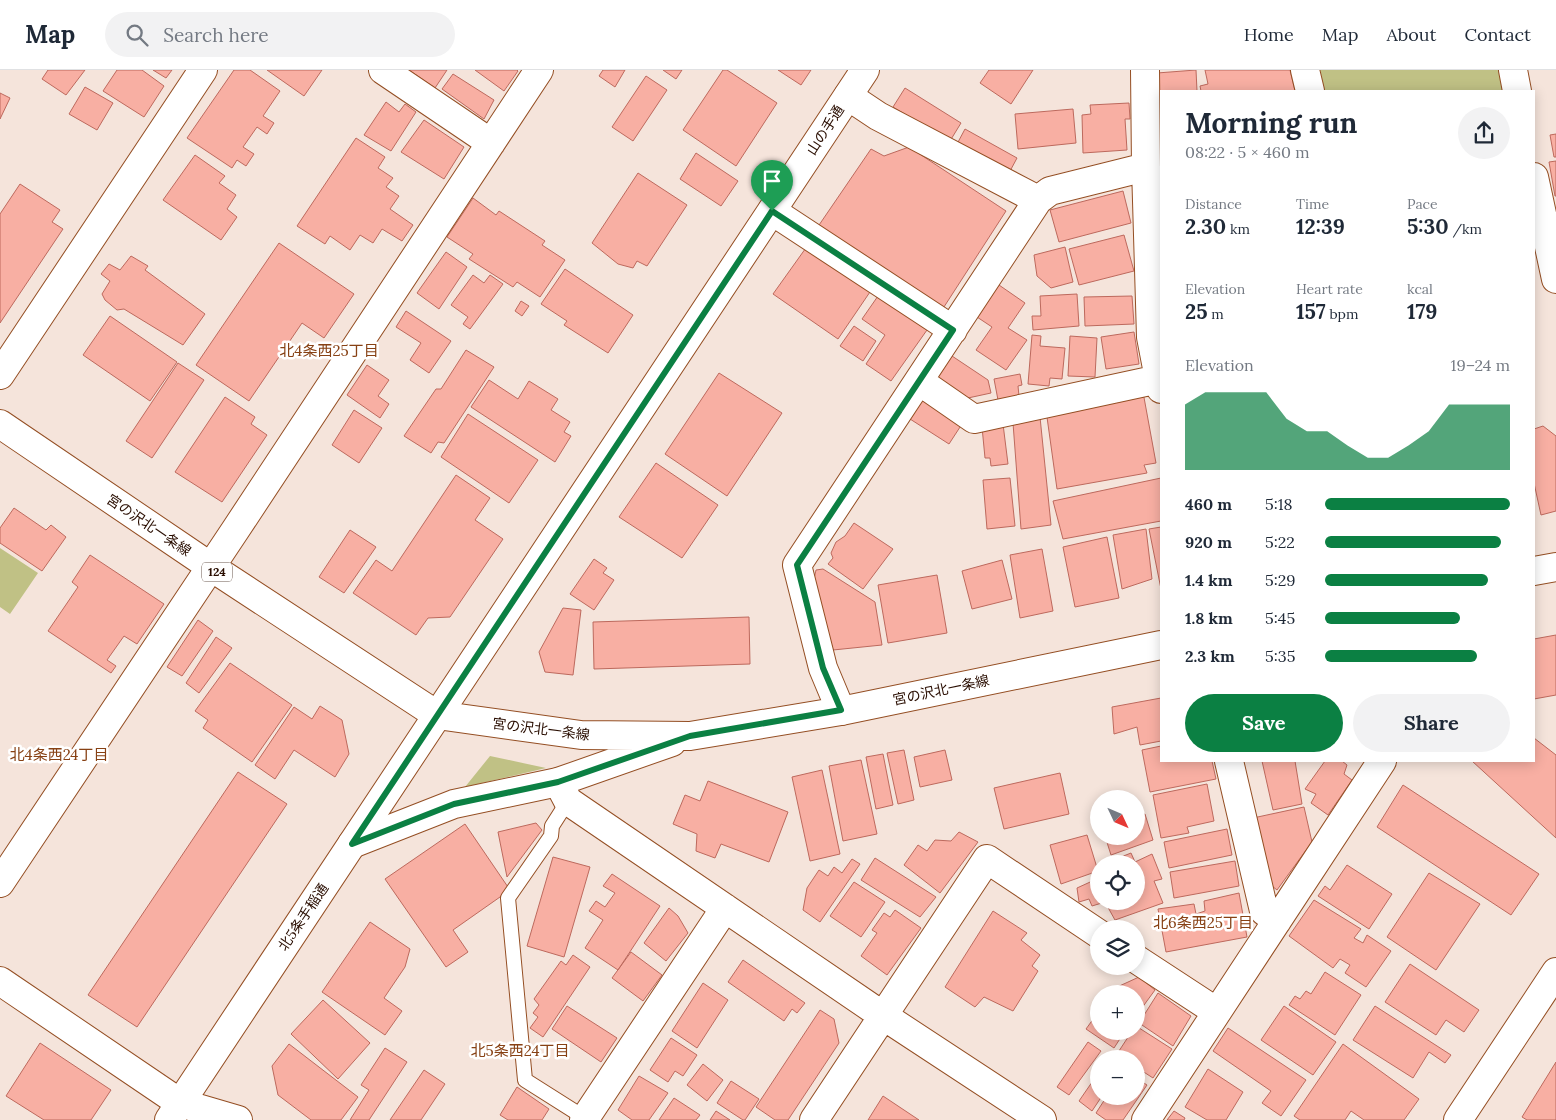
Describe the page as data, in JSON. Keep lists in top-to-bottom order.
{
  "streets": {
    "street": [
      "山の手通",
      "宮の沢北一条線",
      "124",
      "北5条手稲通"
    ]
  },
  "crossings": [
    ["山の手通", "宮の沢北一条線"],
    ["山の手通", "北5条手稲通"],
    ["宮の沢北一条線", "北5条手稲通"]
  ],
  "districts": [
    "北4条西25丁目",
    "北4条西24丁目",
    "北6条西25丁目",
    "北5条西24丁目"
  ],
  "north": "bottom right",
  "page": {
    "header": "Map",
    "search": "Search here",
    "nav": [
      "Home",
      "Map",
      "About",
      "Contact"
    ],
    "heading": ["Morning run", "08:22 · 5 × 460 m"],
    "stats": [
      ["Distance", "2.30 km"],
      ["Time", "12:39"],
      ["Pace", "5:30 /km"],
      ["Elevation", "25 m"],
      ["Heart rate", "157 bpm"],
      ["kcal", "179"]
    ],
    "chart": ["Elevation", "19–24 m"],
    "list": [
      {
        "name": "460 m",
        "note": "5:18"
      },
      {
        "name": "920 m",
        "note": "5:22"
      },
      {
        "name": "1.4 km",
        "note": "5:29"
      },
      {
        "name": "1.8 km",
        "note": "5:45"
      },
      {
        "name": "2.3 km",
        "note": "5:35"
      }
    ],
    "buttons": ["Save", "Share"],
    "map_buttons": ["+", "−"]
  }
}
